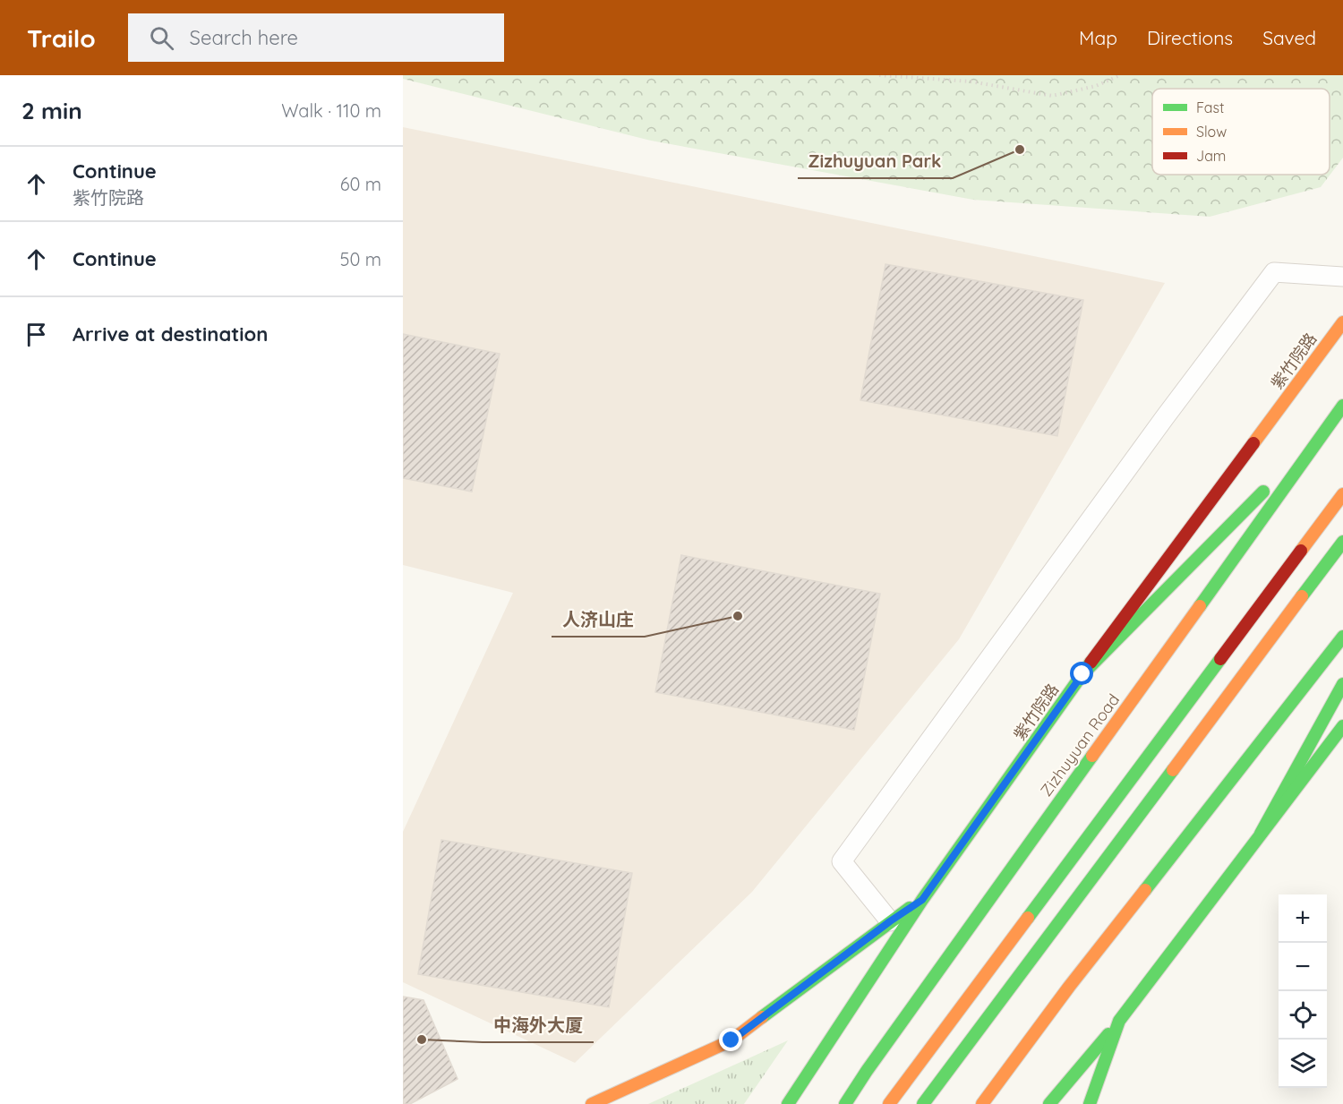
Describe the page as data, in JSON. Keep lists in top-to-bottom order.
{
  "streets": {
    "main road": ["紫竹院路", "Zizhuyuan Road"]
  },
  "places": ["Zizhuyuan Park", "人济山庄", "中海外大厦"],
  "legend": ["Fast", "Slow", "Jam"],
  "page": {
    "header": "Trailo",
    "search": "Search here",
    "nav": ["Map", "Directions", "Saved"],
    "heading": ["2 min", "Walk · 110 m"],
    "list": [
      ["Continue", "紫竹院路", "60 m"],
      ["Continue", "50 m"],
      "Arrive at destination"
    ],
    "map_buttons": ["+", "−"]
  }
}
